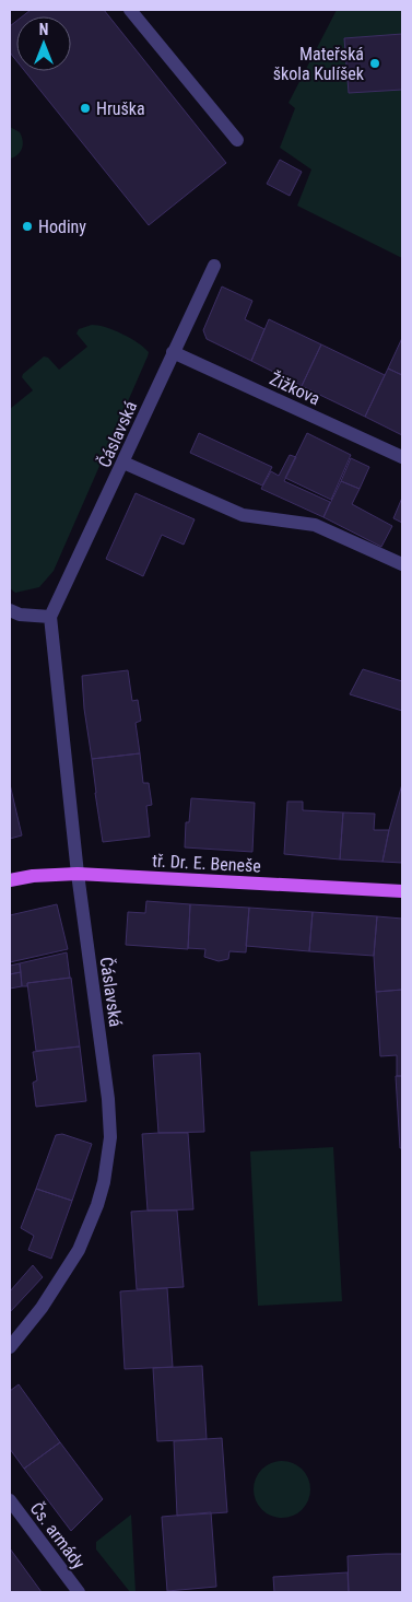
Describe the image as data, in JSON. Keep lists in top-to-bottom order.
{
  "streets": {
    "main road": ["tř. Dr. E. Beneše"],
    "street": ["Žižkova", "Čáslavská", "Čs. armády"]
  },
  "crossings": [
    ["Žižkova", "Čáslavská"],
    ["Čáslavská", "tř. Dr. E. Beneše"]
  ],
  "places": ["Mateřská škola Kulíšek", "Hruška", "Hodiny"],
  "north": "top"
}
